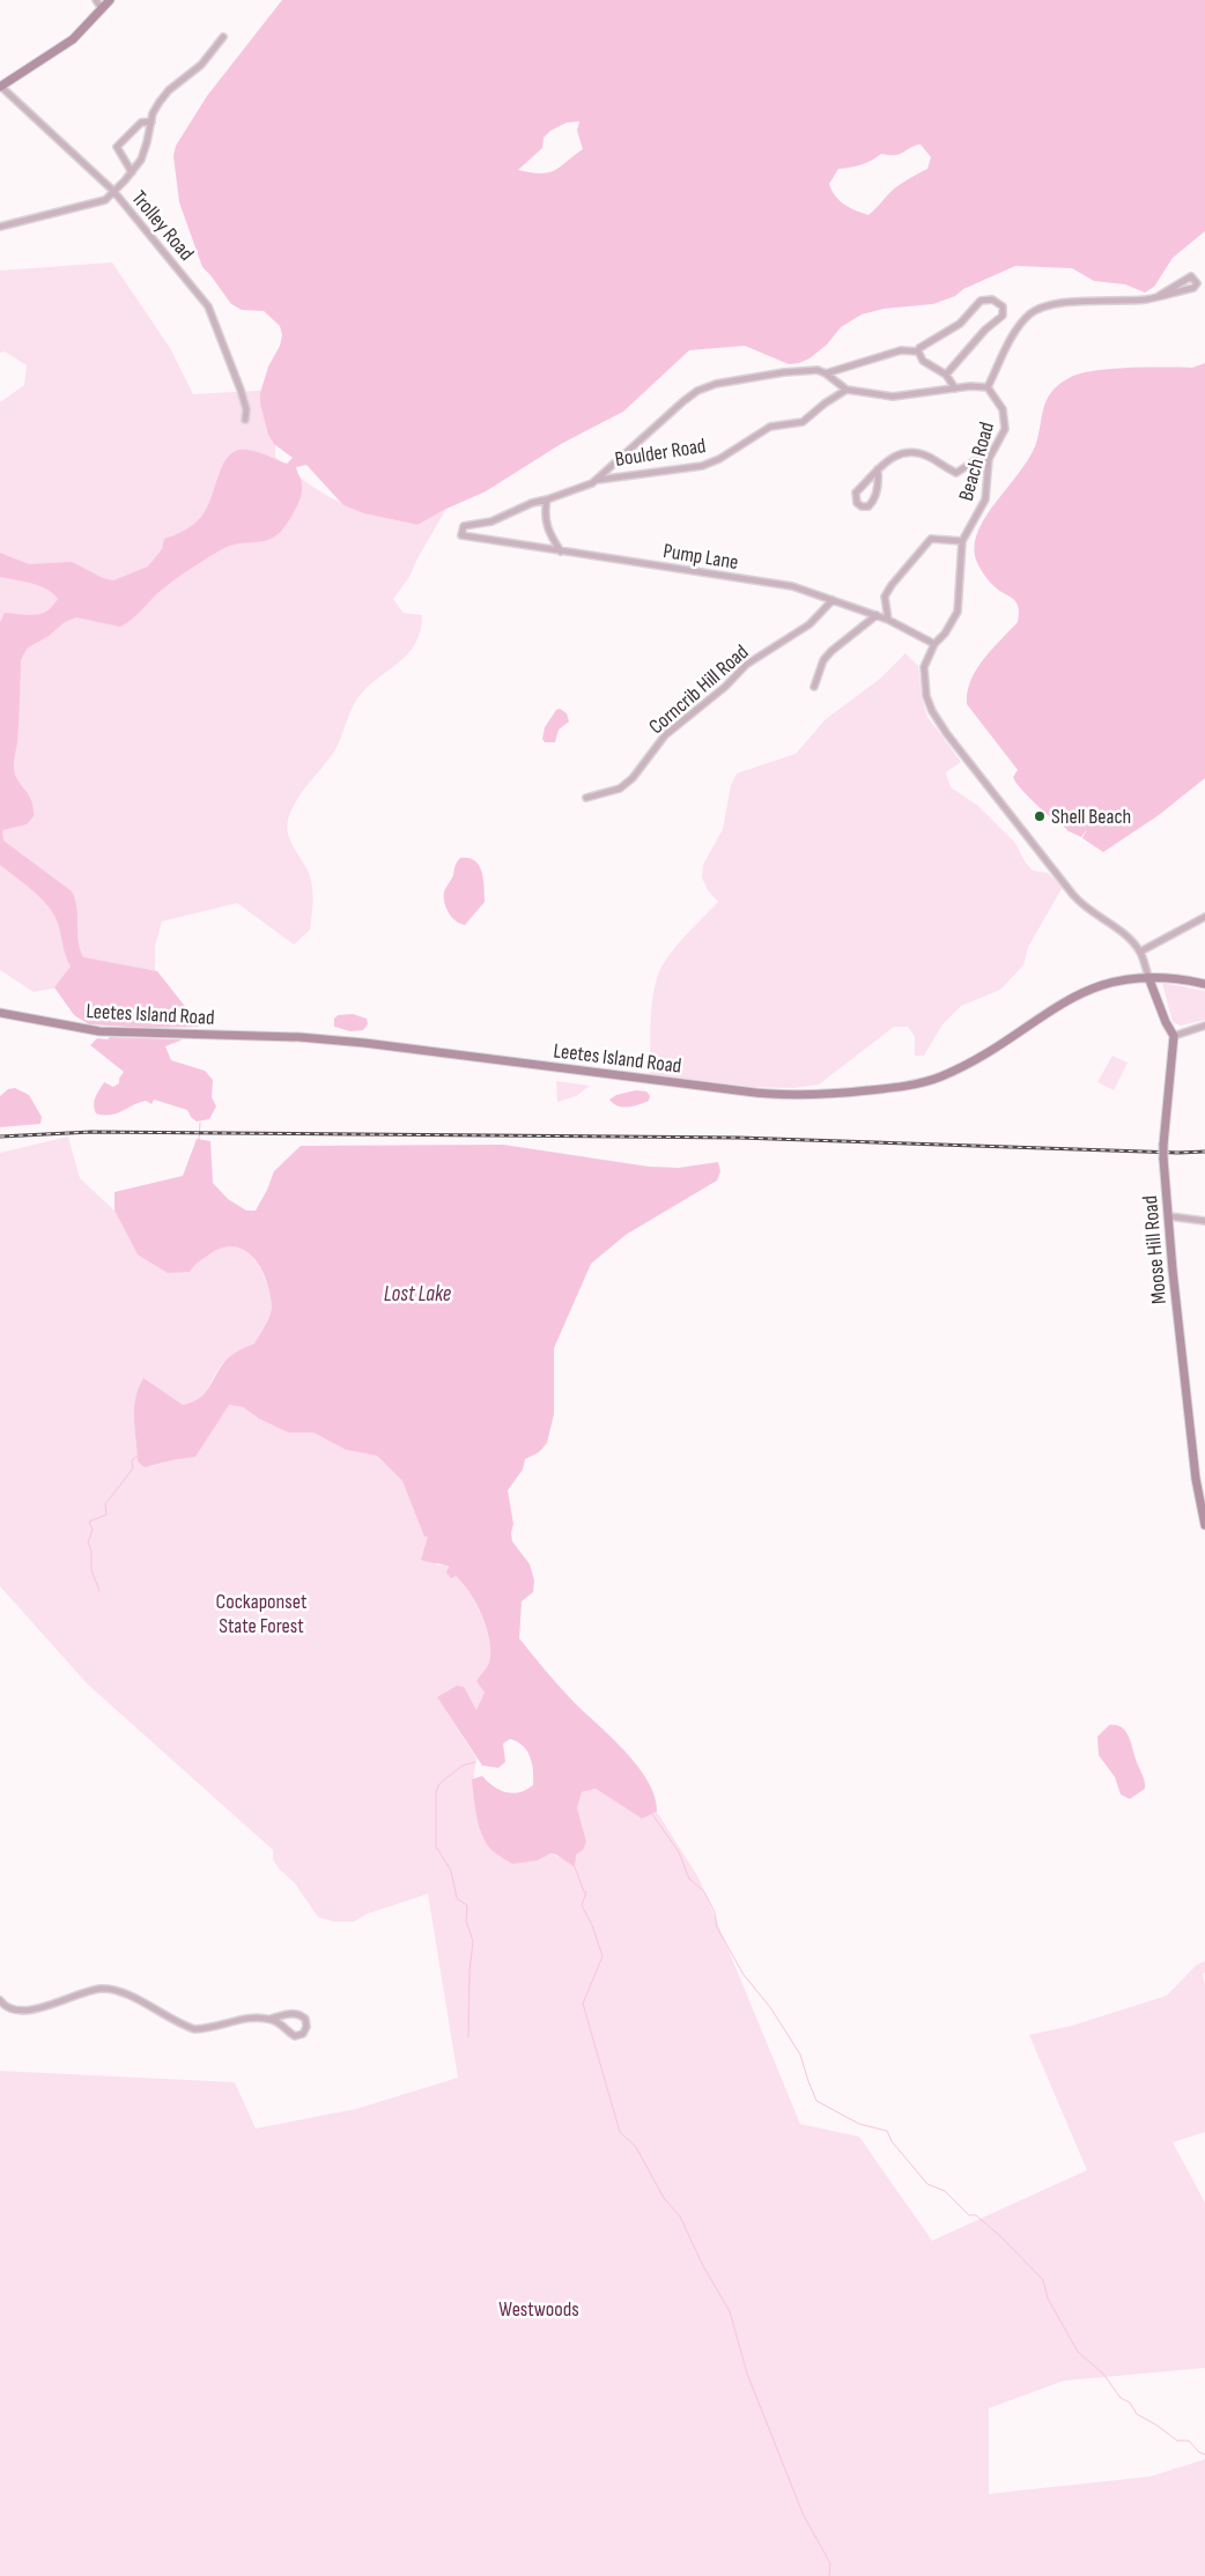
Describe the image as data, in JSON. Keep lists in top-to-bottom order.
{
  "streets": {
    "main road": ["Leetes Island Road", "Moose Hill Road"],
    "street": [
      "Trolley Road",
      "Boulder Road",
      "Beach Road",
      "Pump Lane",
      "Corncrib Hill Road"
    ]
  },
  "crossings": [
    ["Beach Road", "Pump Lane"],
    ["Pump Lane", "Corncrib Hill Road"]
  ],
  "water": ["Lost Lake"],
  "parks": ["Cockaponset State Forest", "Westwoods"],
  "places": ["Shell Beach"]
}
